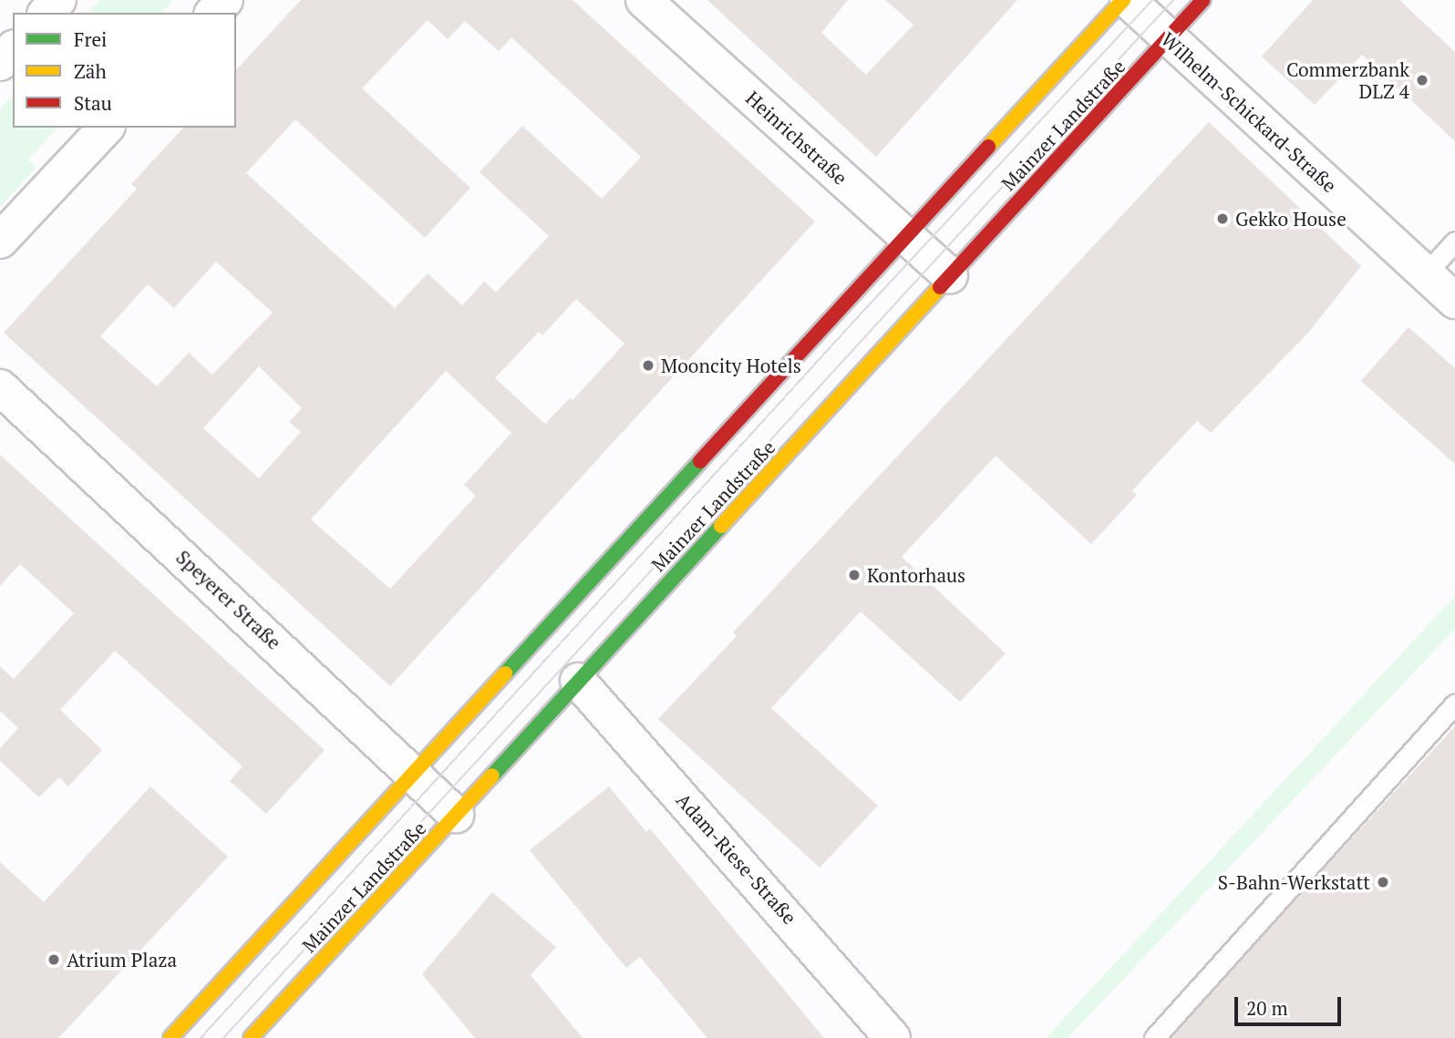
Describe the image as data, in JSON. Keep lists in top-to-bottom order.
{
  "streets": {
    "main road": ["Mainzer Landstraße"],
    "street": [
      "Wilhelm-Schickard-Straße",
      "Heinrichstraße",
      "Speyerer Straße",
      "Adam-Riese-Straße"
    ]
  },
  "crossings": [
    ["Wilhelm-Schickard-Straße", "Mainzer Landstraße"],
    ["Mainzer Landstraße", "Heinrichstraße"],
    ["Mainzer Landstraße", "Speyerer Straße"],
    ["Mainzer Landstraße", "Adam-Riese-Straße"]
  ],
  "places": [
    "Commerzbank DLZ 4",
    "Gekko House",
    "Mooncity Hotels",
    "Kontorhaus",
    "S-Bahn-Werkstatt",
    "Atrium Plaza"
  ],
  "legend": ["Frei", "Zäh", "Stau"],
  "scale_bar": "20 m"
}
